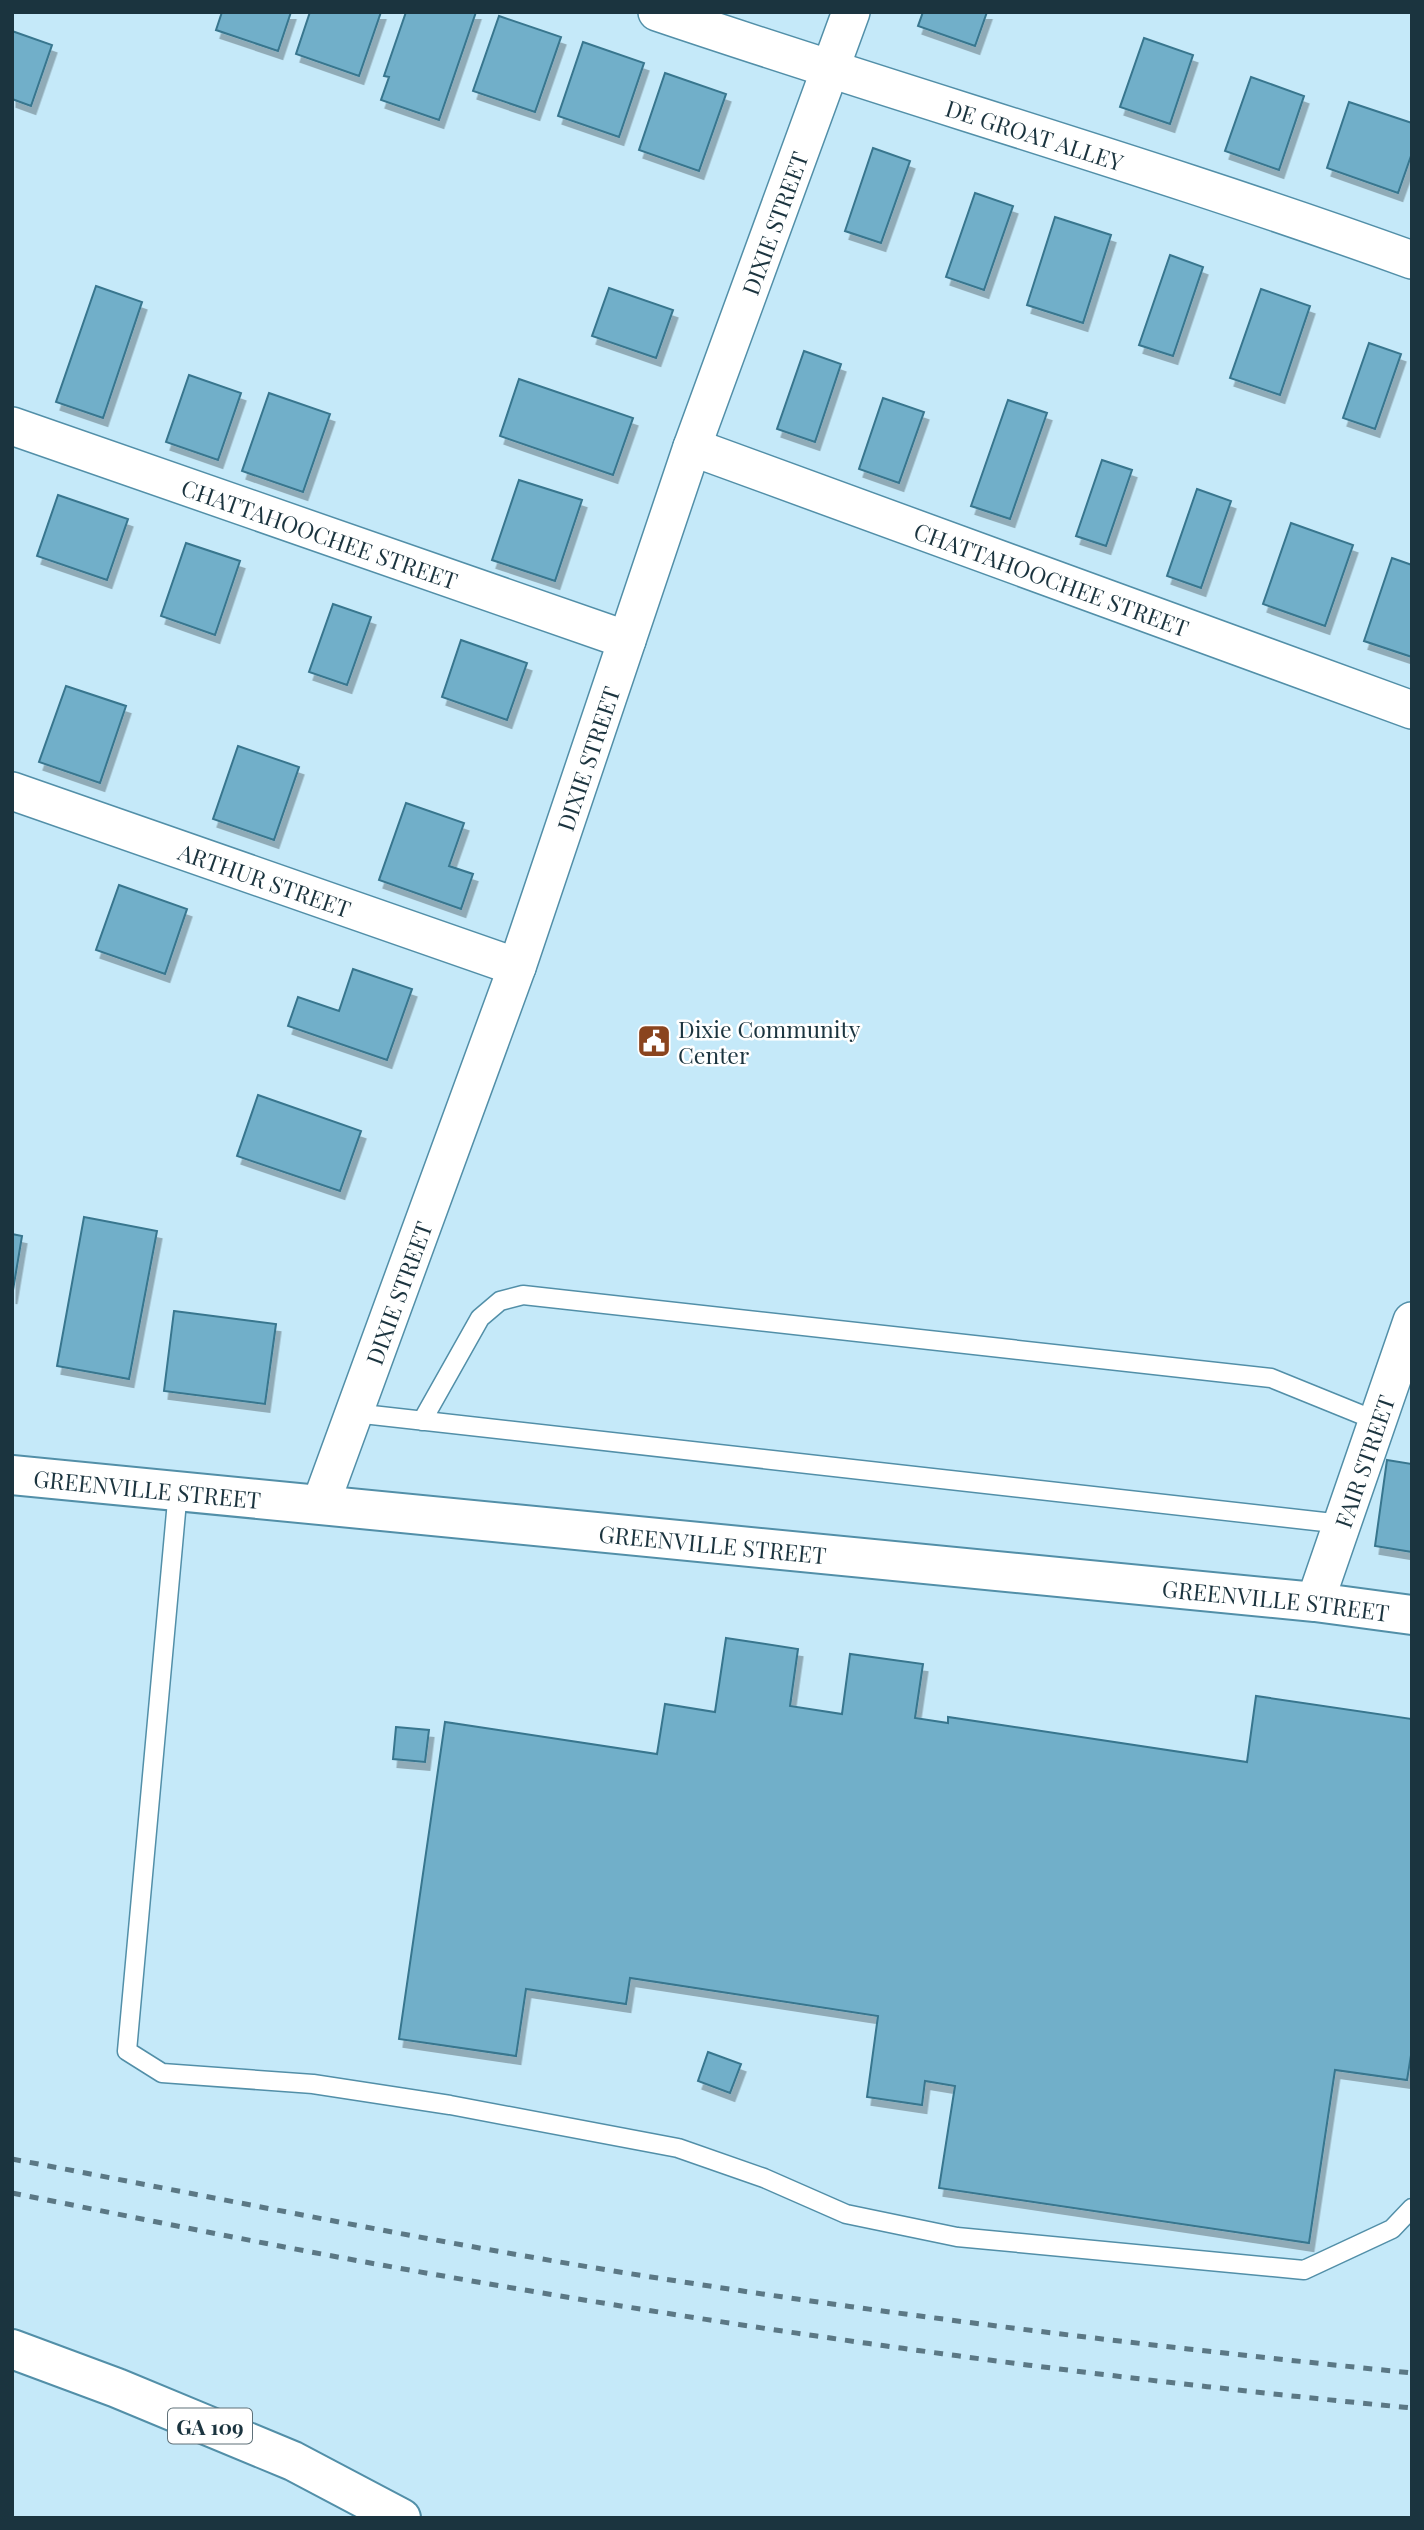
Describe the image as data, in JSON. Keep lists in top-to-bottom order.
{
  "streets": {
    "main road": ["GREENVILLE STREET", "GA 109"],
    "street": [
      "DE GROAT ALLEY",
      "DIXIE STREET",
      "CHATTAHOOCHEE STREET",
      "ARTHUR STREET",
      "FAIR STREET"
    ]
  },
  "crossings": [
    ["DE GROAT ALLEY", "DIXIE STREET"],
    ["DIXIE STREET", "CHATTAHOOCHEE STREET"],
    ["DIXIE STREET", "ARTHUR STREET"],
    ["DIXIE STREET", "GREENVILLE STREET"],
    ["FAIR STREET", "GREENVILLE STREET"]
  ],
  "places": {
    "public building": ["Dixie Community Center"]
  }
}
